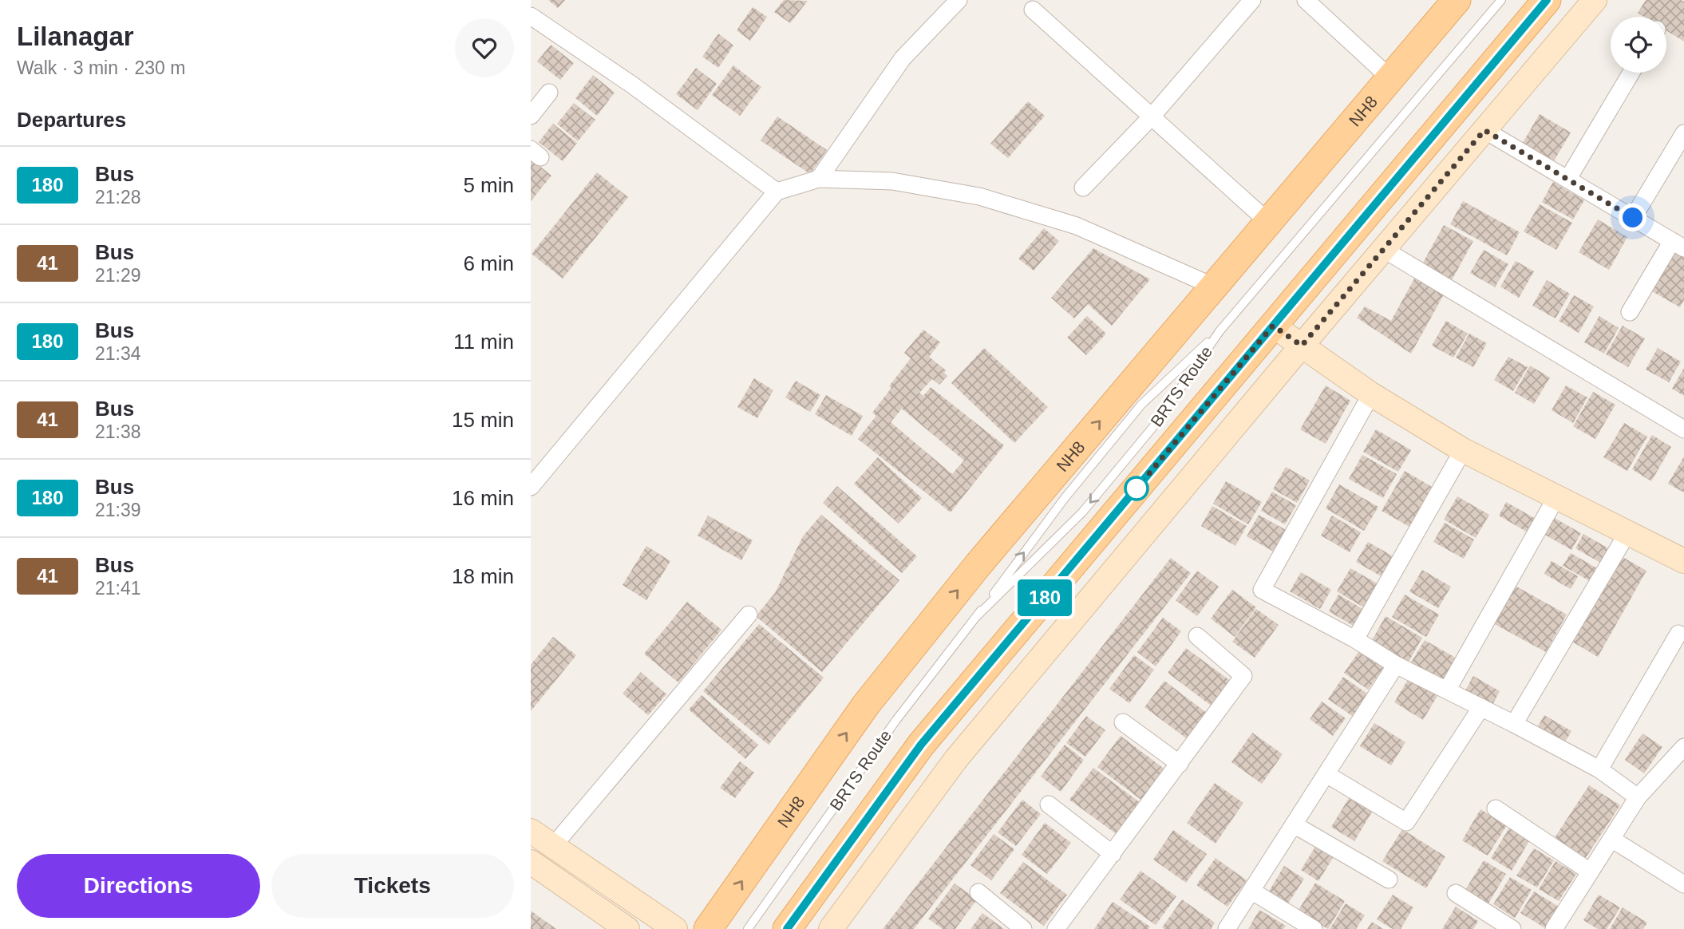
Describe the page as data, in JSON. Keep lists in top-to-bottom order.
{
  "streets": {
    "main road": ["NH8"],
    "lane": ["BRTS Route"]
  },
  "lines": ["bus line 180"],
  "page": {
    "heading": [
      ["Lilanagar", "Walk · 3 min · 230 m"],
      "Departures"
    ],
    "on_map": "180",
    "list": [
      {
        "mark": "180",
        "name": "Bus",
        "note": "21:28",
        "value": "5 min"
      },
      {
        "mark": "41",
        "name": "Bus",
        "note": "21:29",
        "value": "6 min"
      },
      {
        "mark": "180",
        "name": "Bus",
        "note": "21:34",
        "value": "11 min"
      },
      {
        "mark": "41",
        "name": "Bus",
        "note": "21:38",
        "value": "15 min"
      },
      {
        "mark": "180",
        "name": "Bus",
        "note": "21:39",
        "value": "16 min"
      },
      {
        "mark": "41",
        "name": "Bus",
        "note": "21:41",
        "value": "18 min"
      }
    ],
    "buttons": ["Directions", "Tickets"]
  }
}
